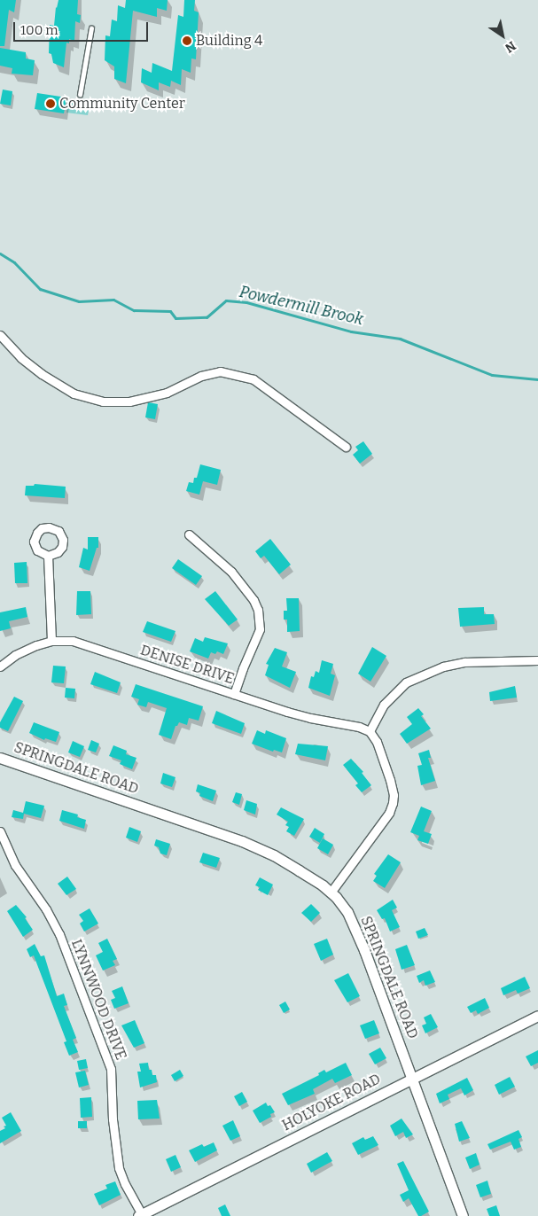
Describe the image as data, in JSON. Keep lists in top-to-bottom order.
{
  "streets": {
    "street": [
      "DENISE DRIVE",
      "SPRINGDALE ROAD",
      "LYNNWOOD DRIVE",
      "HOLYOKE ROAD"
    ]
  },
  "crossings": [
    ["SPRINGDALE ROAD", "HOLYOKE ROAD"],
    ["LYNNWOOD DRIVE", "HOLYOKE ROAD"]
  ],
  "water": ["Powdermill Brook"],
  "places": ["Building 4", "Community Center"],
  "scale_bar": "100 m",
  "north": "bottom right"
}
